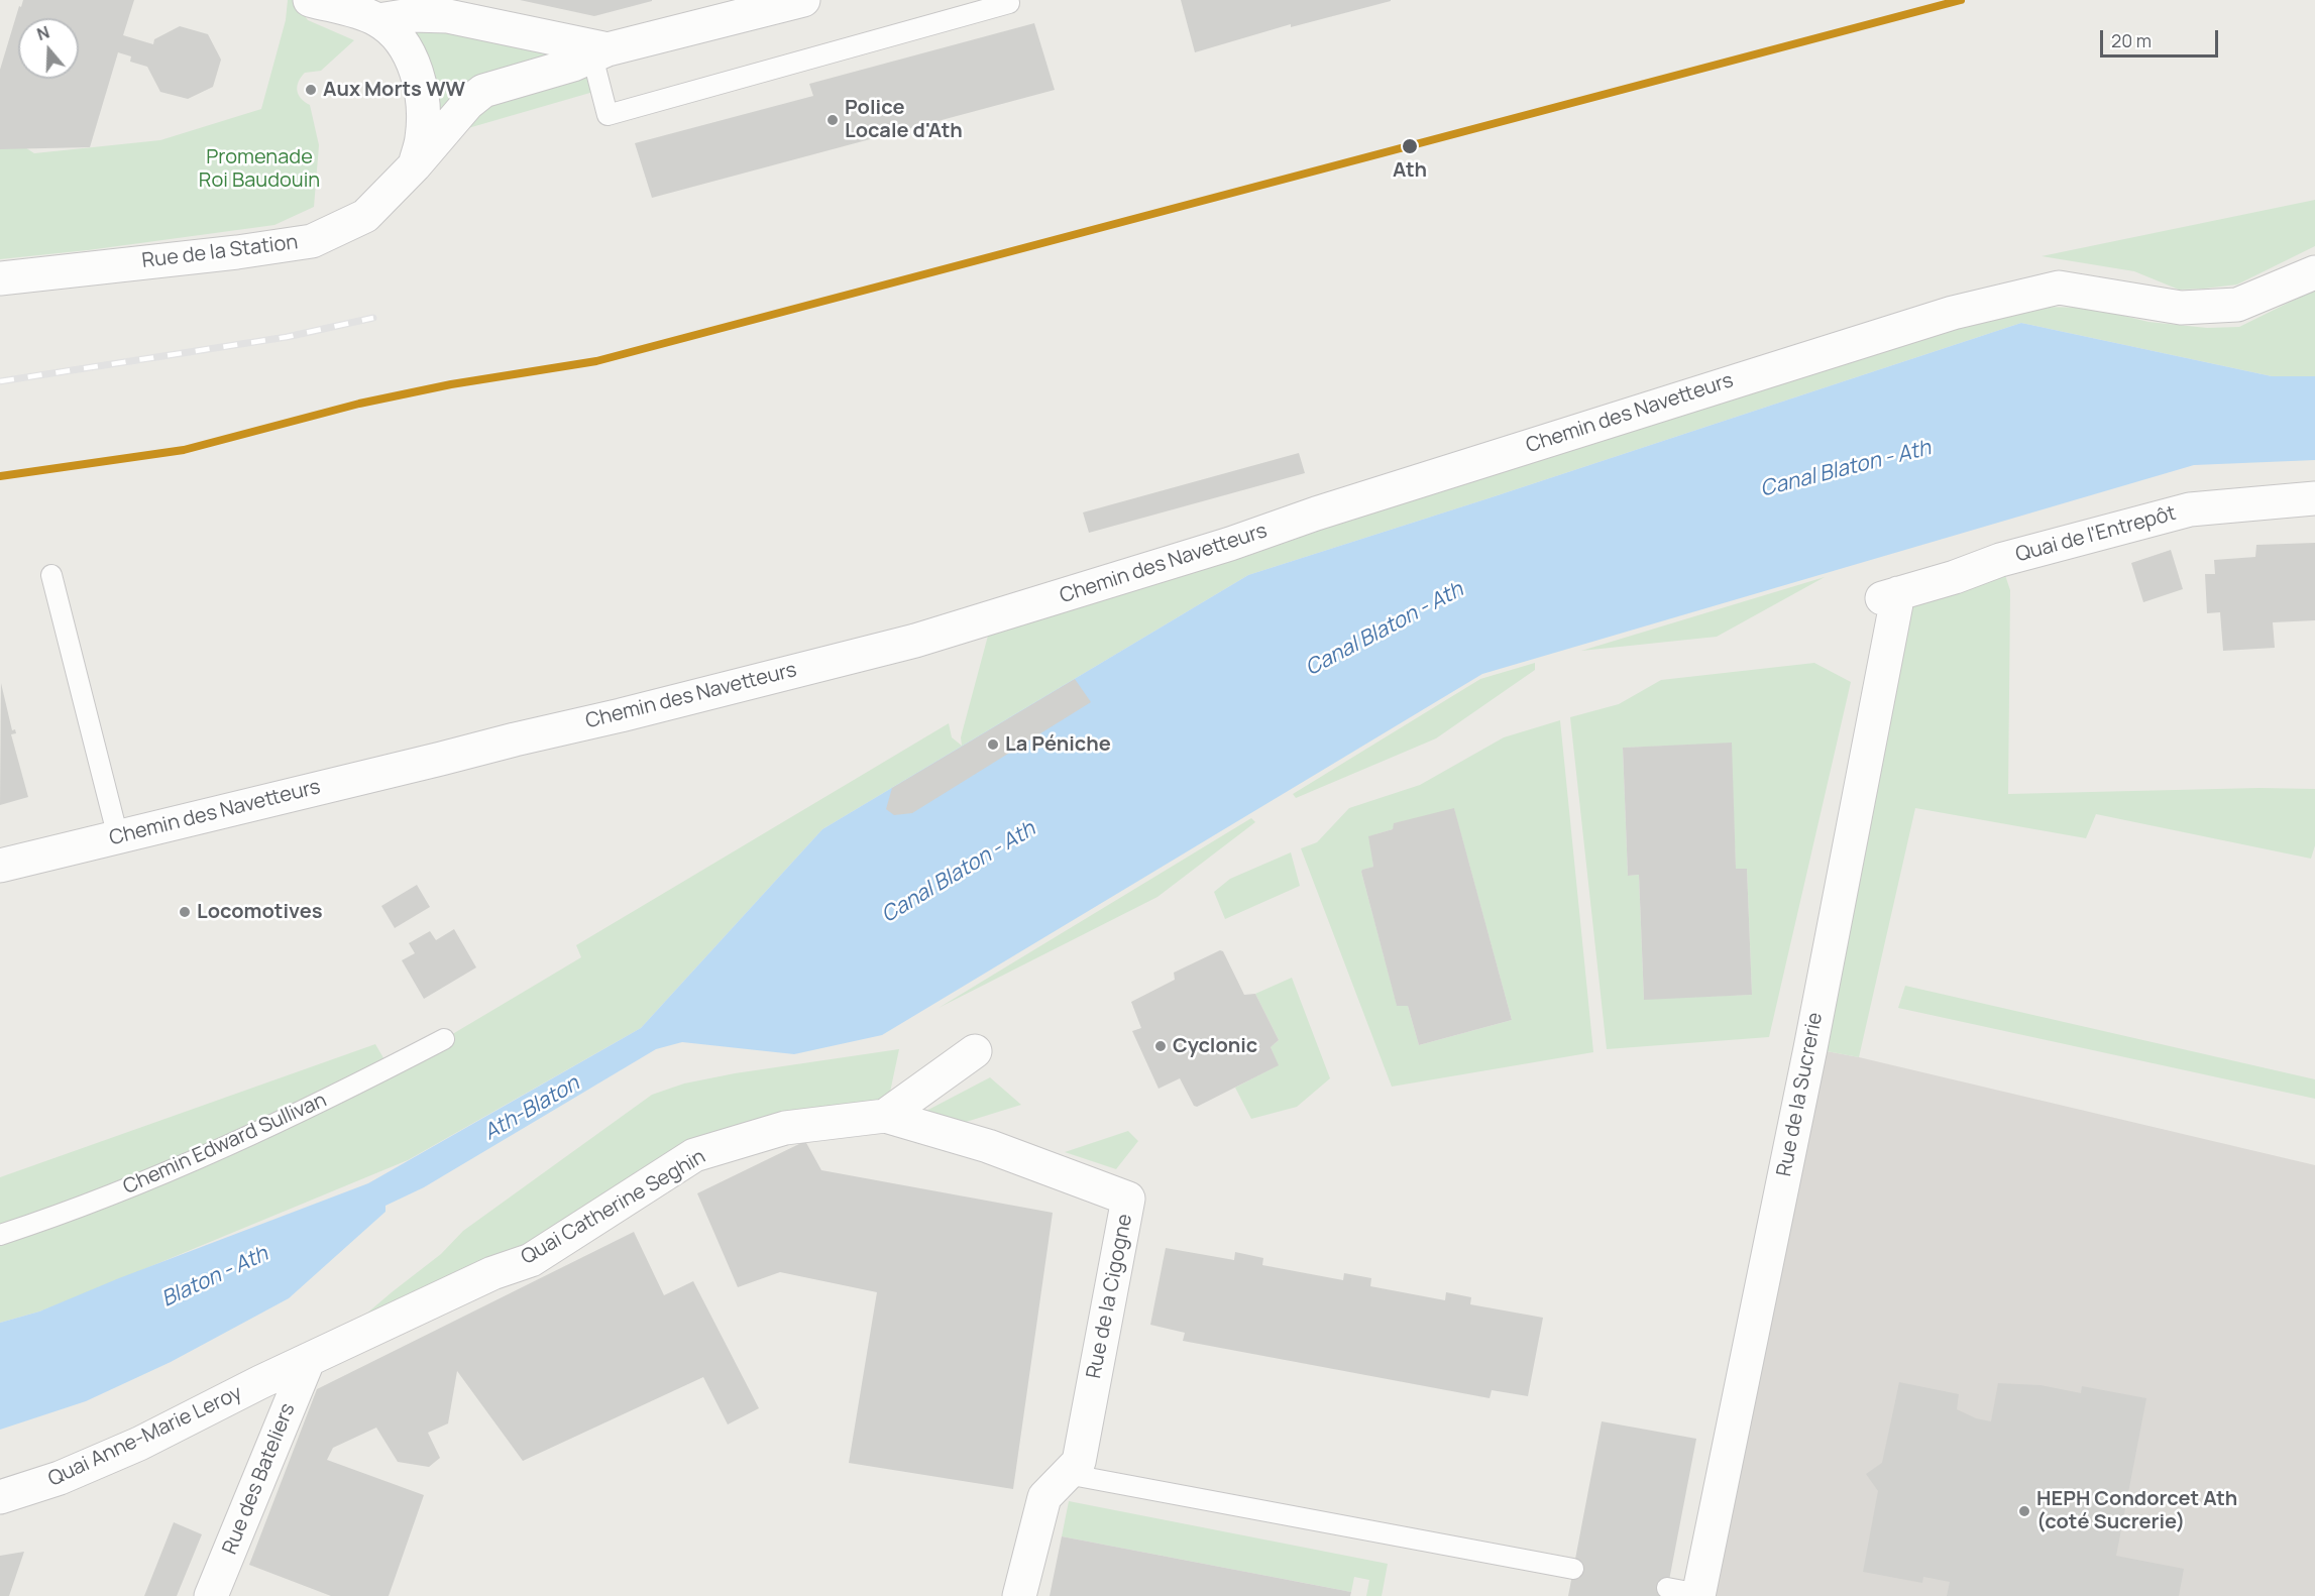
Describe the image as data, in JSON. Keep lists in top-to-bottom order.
{
  "streets": {
    "street": [
      "Rue de la Station",
      "Chemin des Navetteurs",
      "Quai de l'Entrepôt",
      "Rue de la Sucrerie",
      "Quai Catherine Seghin",
      "Rue de la Cigogne",
      "Quai Anne-Marie Leroy",
      "Rue des Bateliers"
    ],
    "lane": ["Chemin Edward Sullivan"]
  },
  "crossings": [
    ["Quai de l'Entrepôt", "Rue de la Sucrerie"],
    ["Quai Catherine Seghin", "Rue de la Cigogne"],
    ["Quai Catherine Seghin", "Quai Anne-Marie Leroy"],
    ["Quai Catherine Seghin", "Rue des Bateliers"],
    ["Quai Anne-Marie Leroy", "Rue des Bateliers"]
  ],
  "water": ["Canal Blaton - Ath", "Ath-Blaton", "Blaton - Ath"],
  "parks": ["Promenade Roi Baudouin"],
  "places": [
    "Aux Morts WW",
    "Police Locale d'Ath",
    "Ath",
    "La Péniche",
    "Locomotives",
    "Cyclonic",
    "HEPH Condorcet Ath (coté Sucrerie)"
  ],
  "scale_bar": "20 m",
  "north": "top"
}
